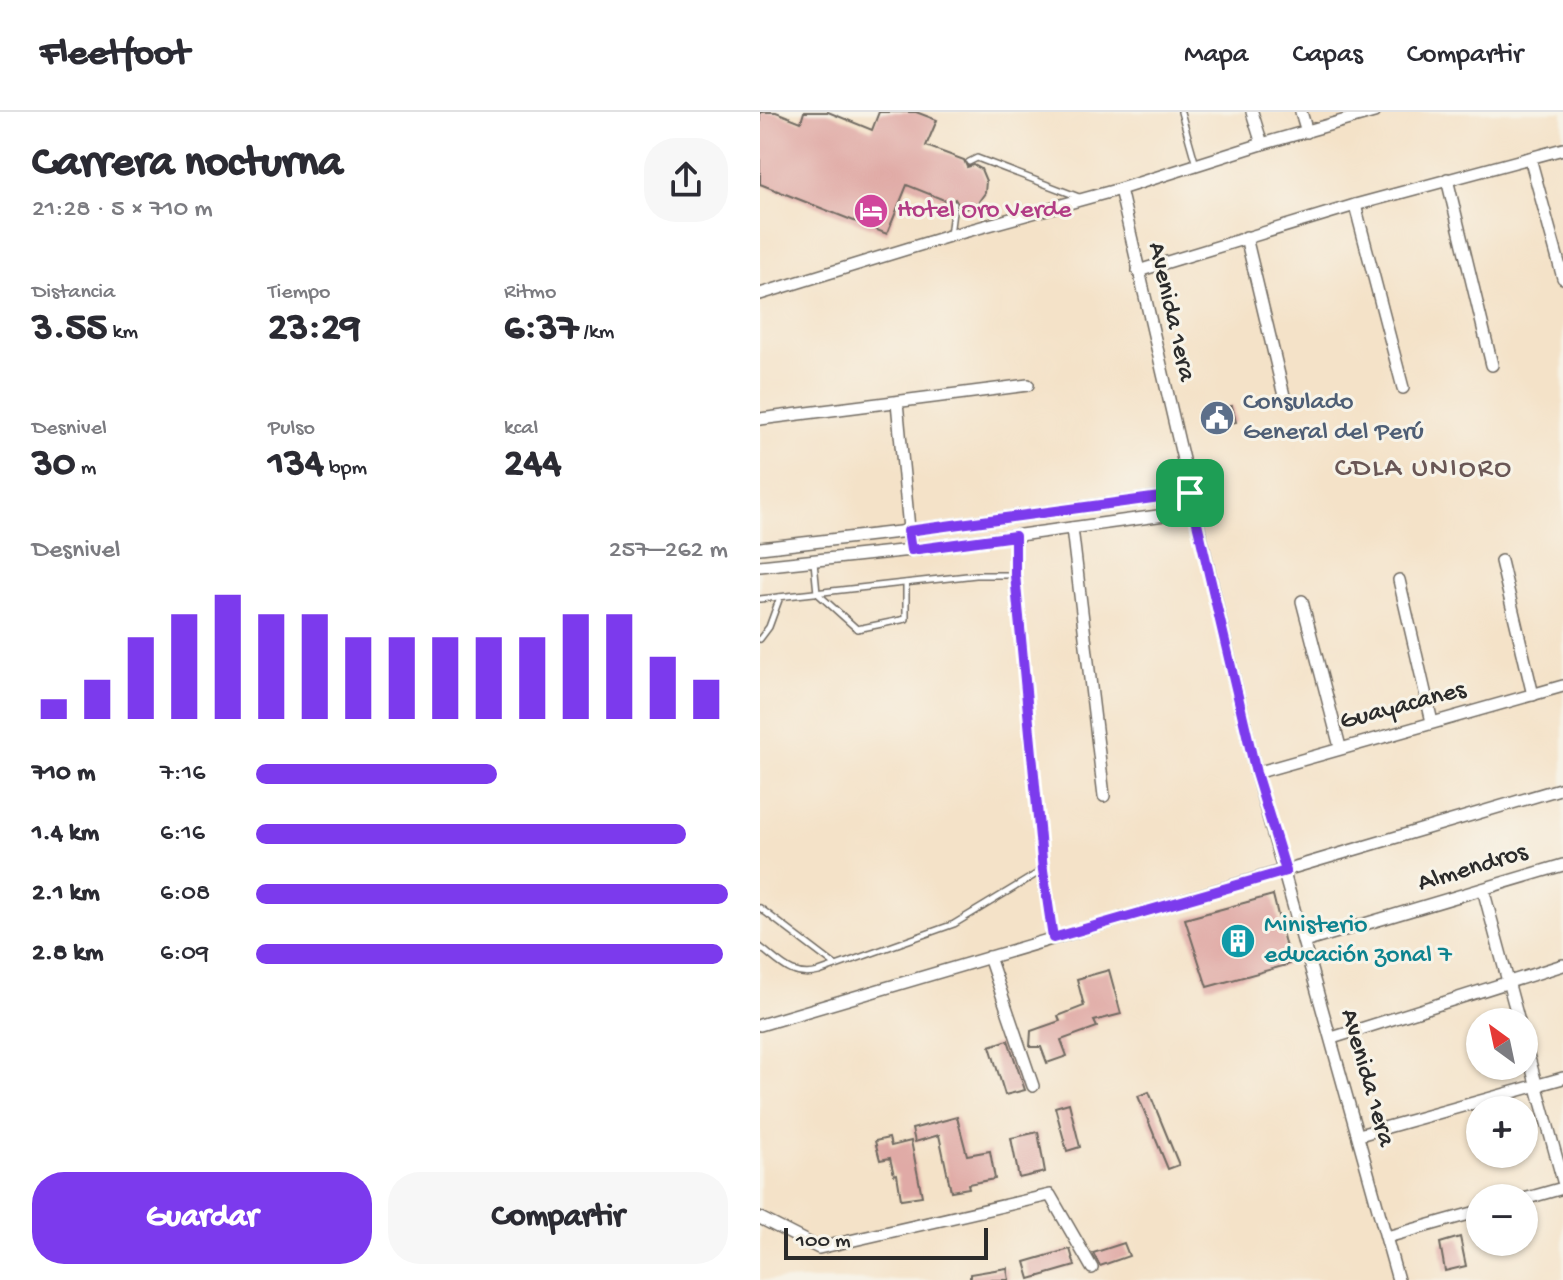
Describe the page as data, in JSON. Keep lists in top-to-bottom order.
{
  "streets": {
    "street": ["Avenida 1era", "Guayacanes", "Almendros"]
  },
  "crossings": [
    ["Avenida 1era", "Guayacanes"],
    ["Avenida 1era", "Almendros"]
  ],
  "districts": ["CDLA UNIORO"],
  "places": {
    "hotel": ["Hotel Oro Verde"],
    "public building": ["Consulado General del Perú"],
    "building": ["Ministerio educación zonal 7"]
  },
  "scale_bar": "100 m",
  "north": "top left",
  "page": {
    "header": "Fleetfoot",
    "nav": ["Mapa", "Capas", "Compartir"],
    "heading": ["Carrera nocturna", "21:28 · 5 × 710 m"],
    "stats": [
      ["Distancia", "3.55 km"],
      ["Tiempo", "23:29"],
      ["Ritmo", "6:37 /km"],
      ["Desnivel", "30 m"],
      ["Pulso", "134 bpm"],
      ["kcal", "244"]
    ],
    "chart": ["Desnivel", "257–262 m"],
    "list": [
      {
        "name": "710 m",
        "note": "7:16"
      },
      {
        "name": "1.4 km",
        "note": "6:16"
      },
      {
        "name": "2.1 km",
        "note": "6:08"
      },
      {
        "name": "2.8 km",
        "note": "6:09"
      }
    ],
    "map_buttons": ["+", "−"],
    "buttons": ["Guardar", "Compartir"],
    "scale": "100 m"
  }
}
